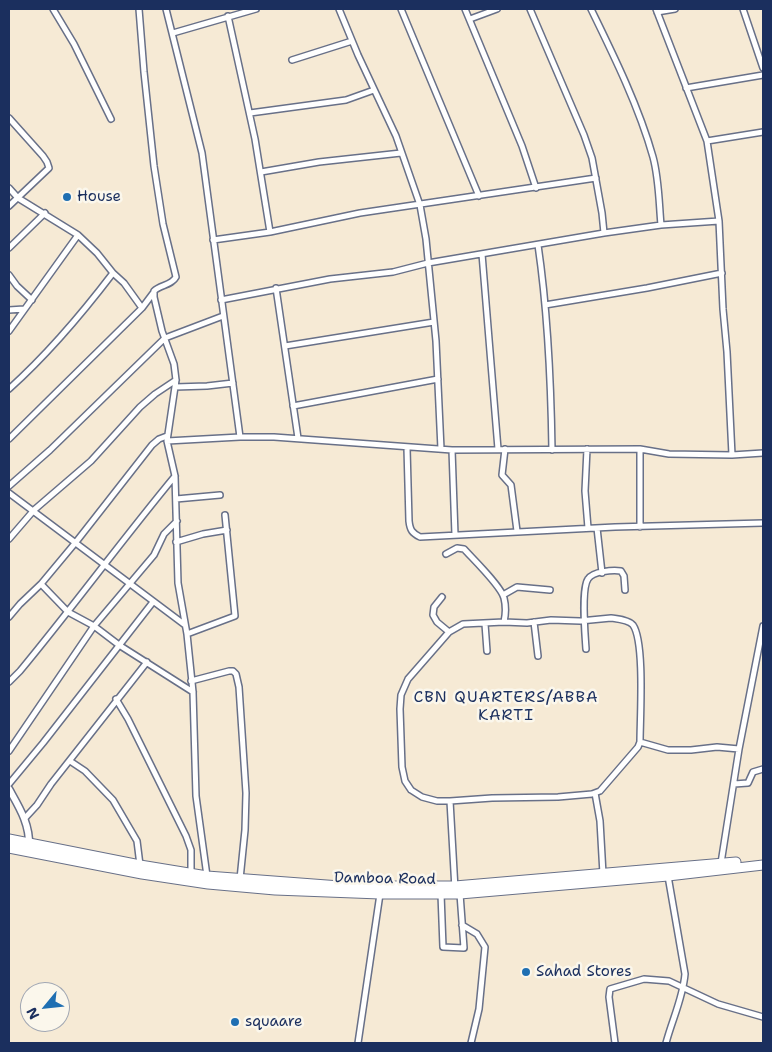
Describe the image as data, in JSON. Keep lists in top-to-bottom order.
{
  "streets": {
    "main road": ["Damboa Road"]
  },
  "districts": ["CBN QUARTERS/ABBA KARTI"],
  "places": ["House", "Sahad Stores", "squaare"],
  "north": "bottom left"
}
